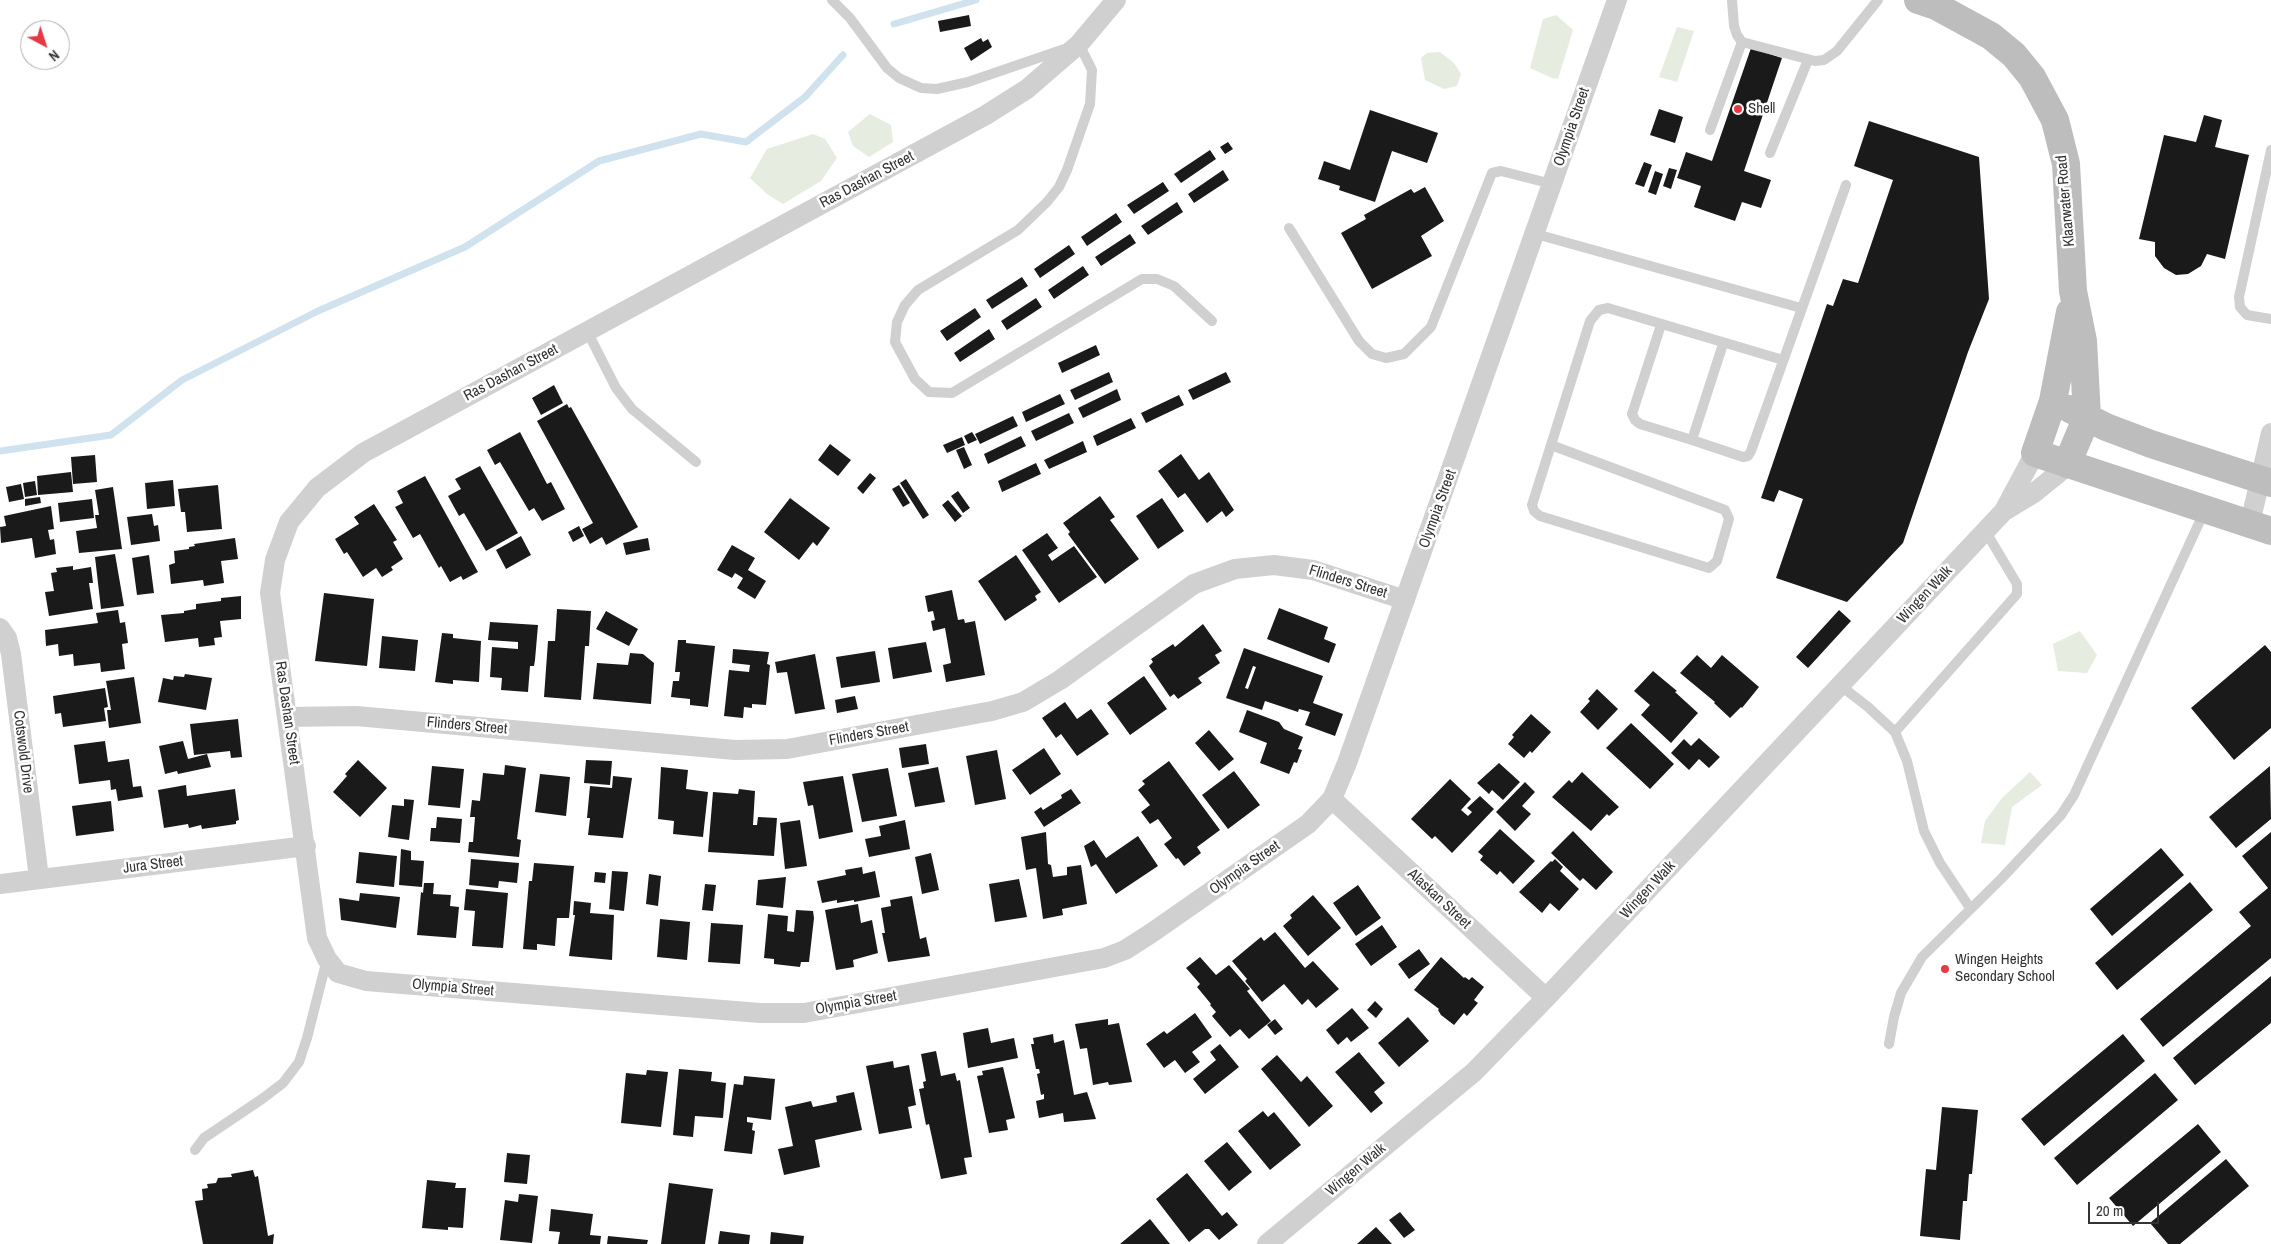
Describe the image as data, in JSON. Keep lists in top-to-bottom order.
{
  "streets": {
    "street": [
      "Olympia Street",
      "Ras Dashan Street",
      "Klaarwater Road",
      "Flinders Street",
      "Wingen Walk",
      "Cotswold Drive",
      "Jura Street",
      "Alaskan Street"
    ]
  },
  "crossings": [
    ["Olympia Street", "Ras Dashan Street"],
    ["Olympia Street", "Flinders Street"],
    ["Olympia Street", "Alaskan Street"],
    ["Ras Dashan Street", "Flinders Street"],
    ["Ras Dashan Street", "Jura Street"],
    ["Klaarwater Road", "Wingen Walk"],
    ["Wingen Walk", "Alaskan Street"],
    ["Cotswold Drive", "Jura Street"]
  ],
  "places": ["Shell", "Wingen Heights Secondary School"],
  "scale_bar": "20 m",
  "north": "bottom right"
}
